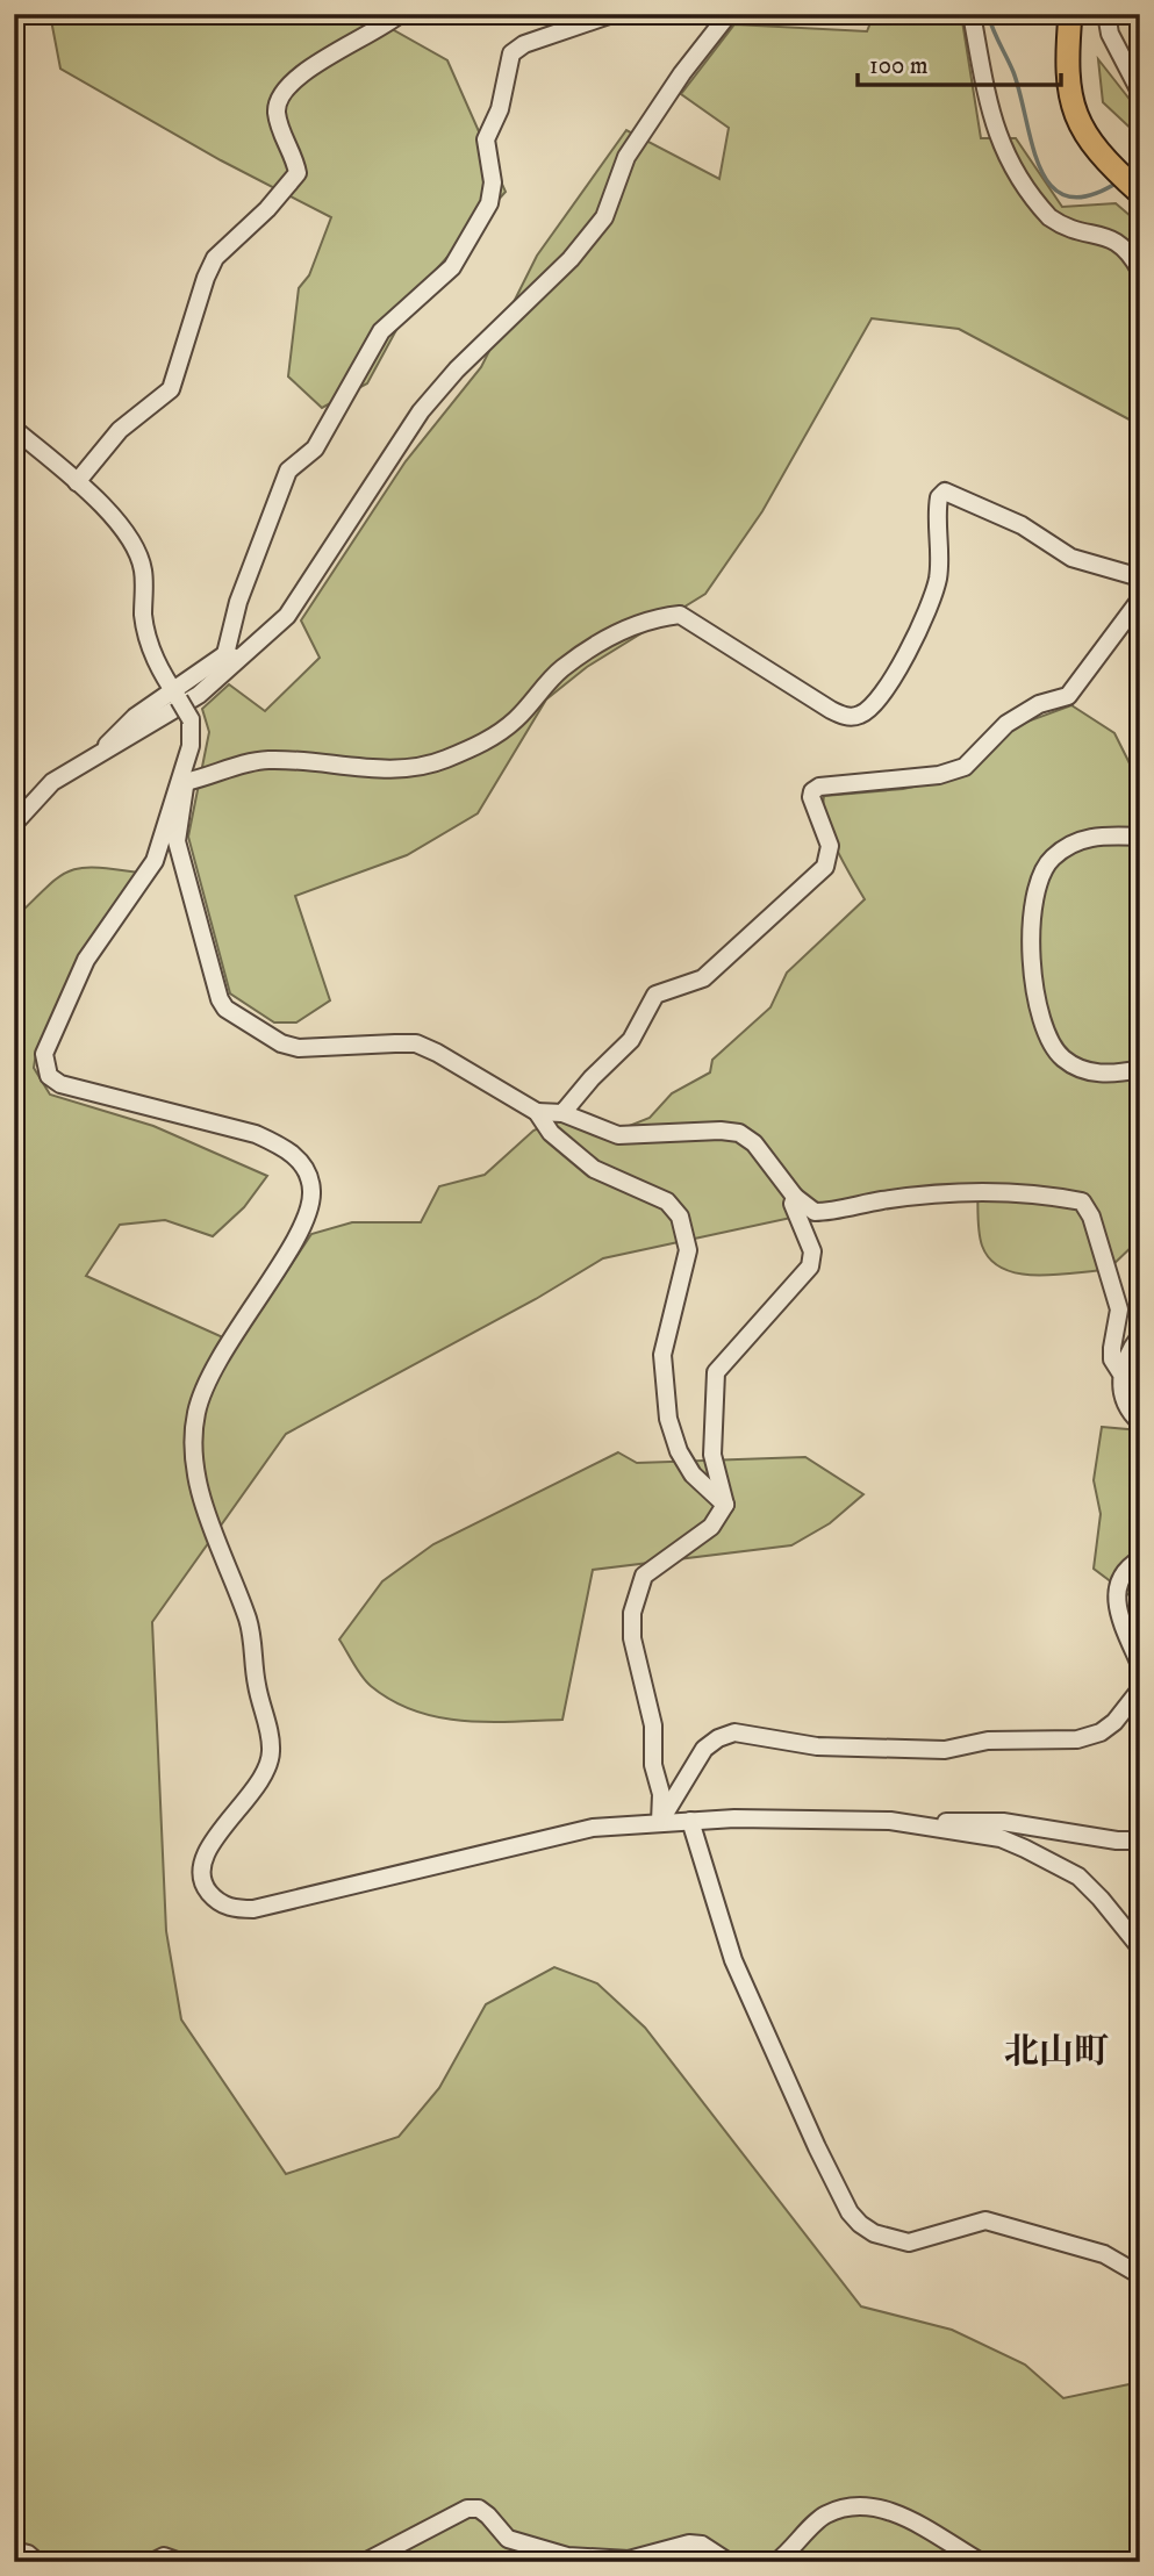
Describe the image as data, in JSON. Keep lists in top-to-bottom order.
{
  "districts": ["北山町"],
  "scale_bar": "100 m"
}
